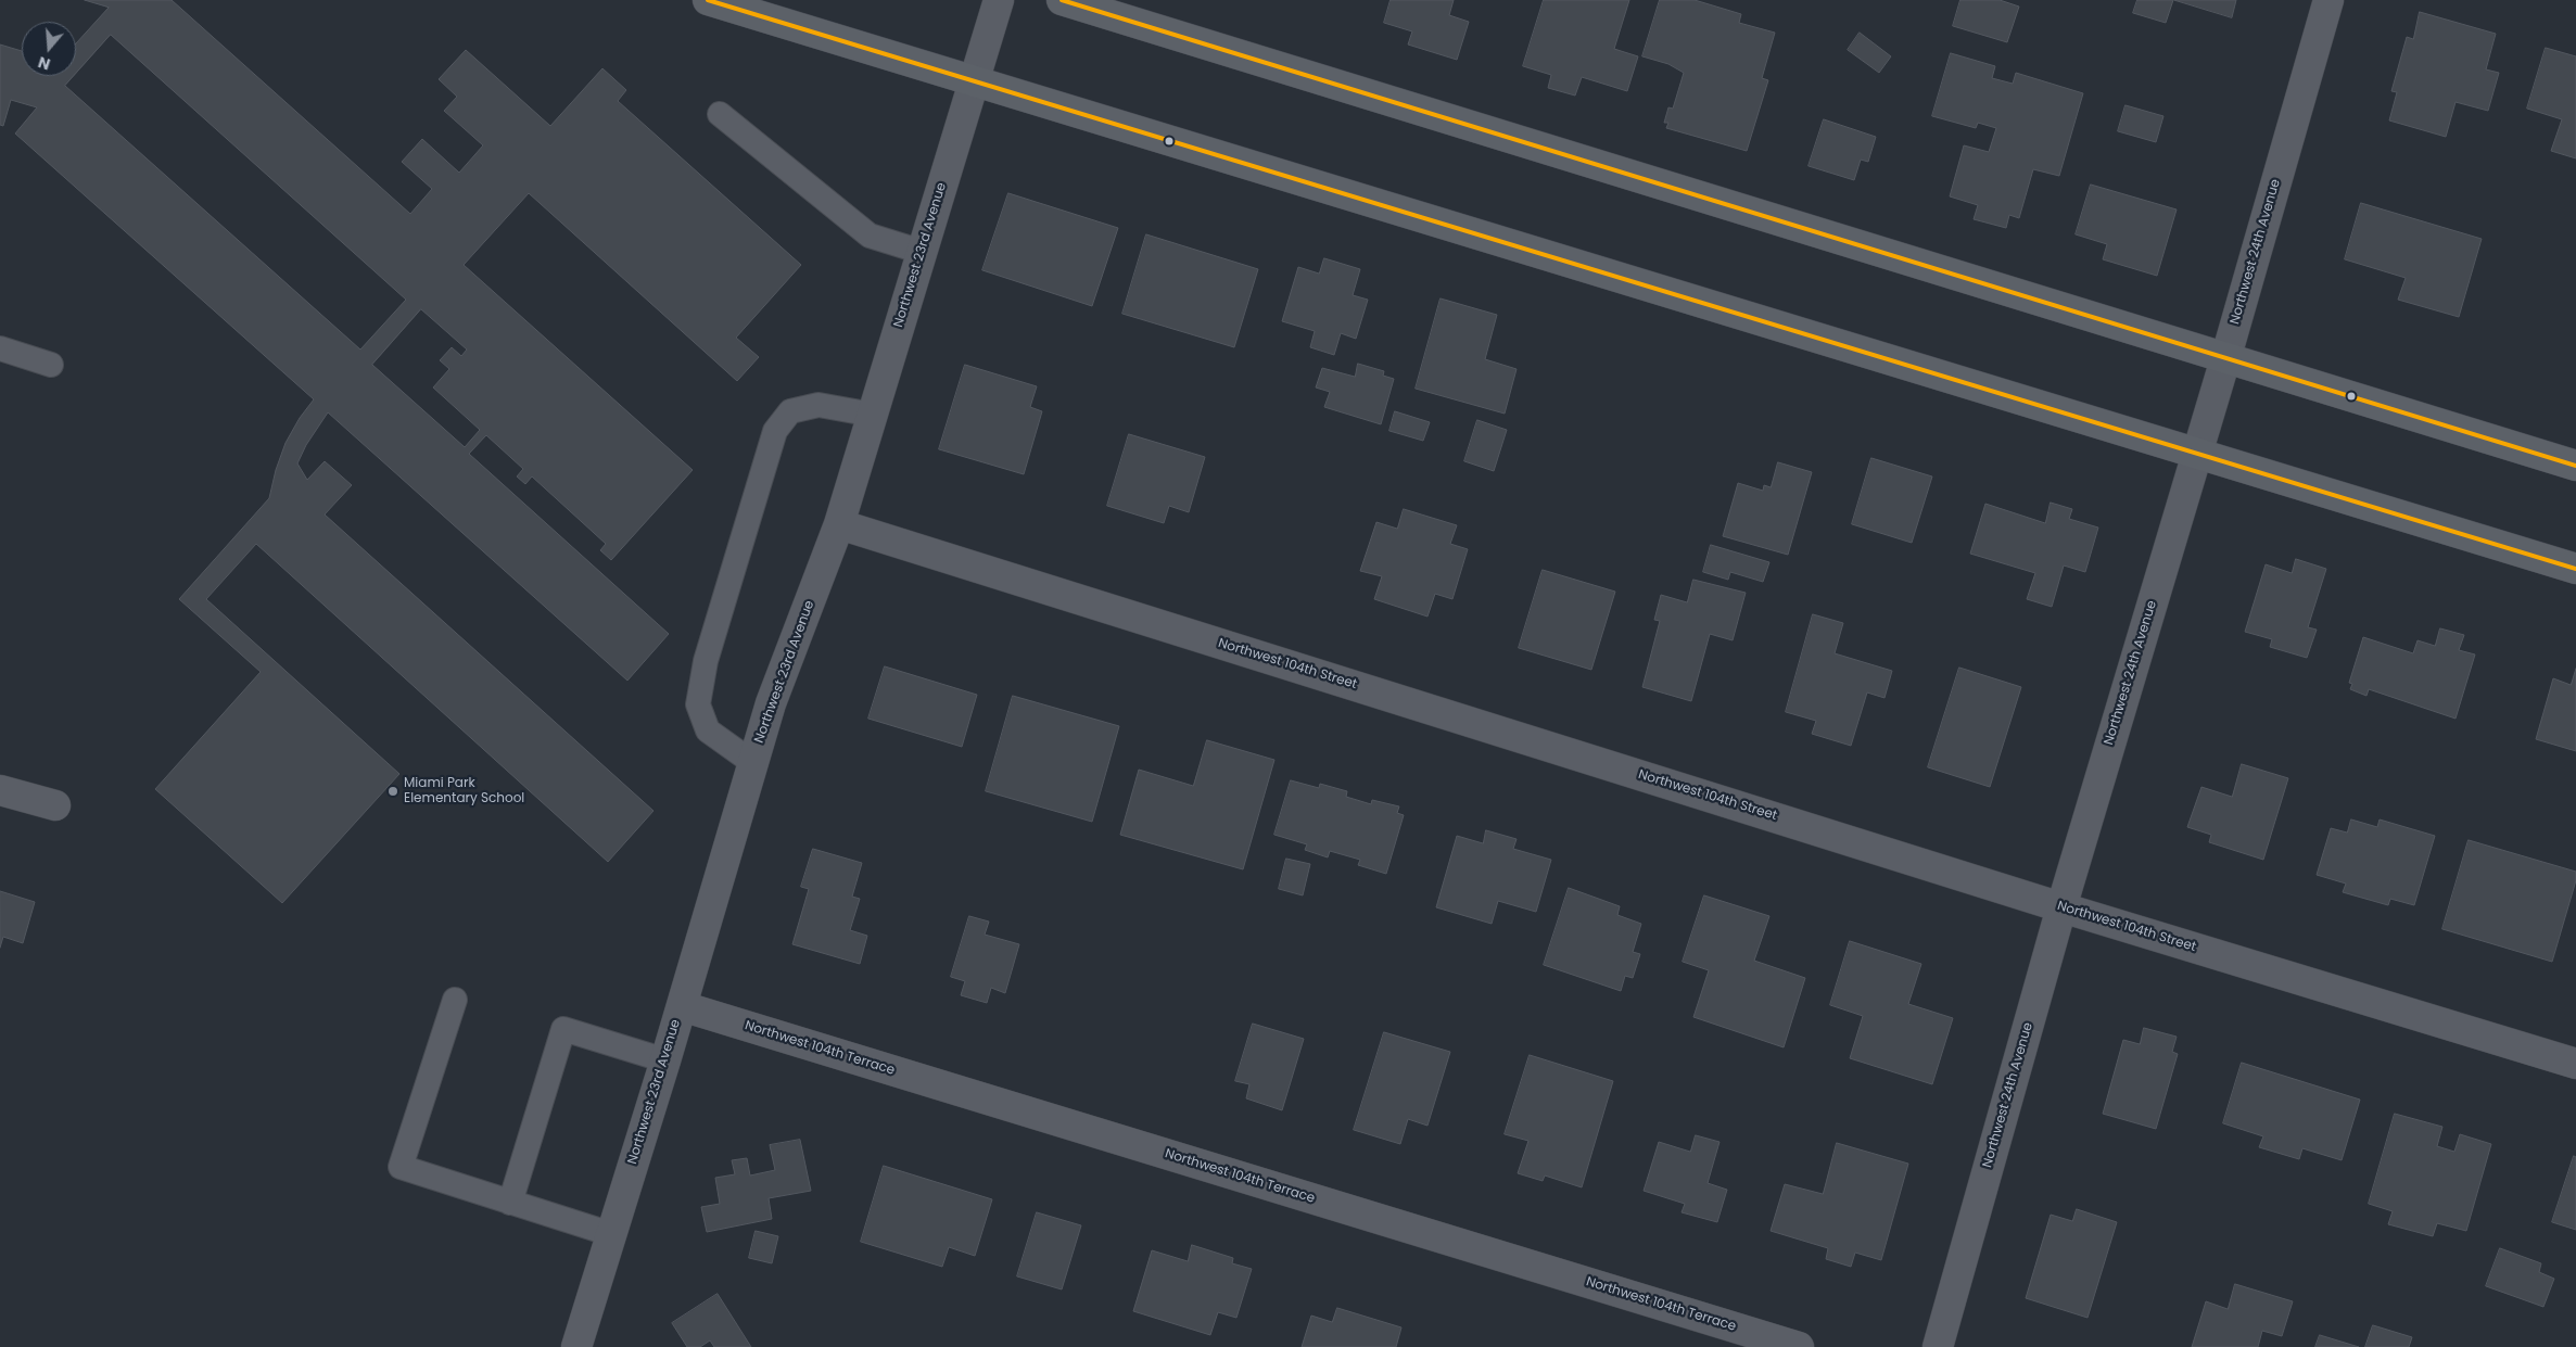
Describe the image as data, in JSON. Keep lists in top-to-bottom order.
{
  "streets": {
    "street": [
      "Northwest 24th Avenue",
      "Northwest 23rd Avenue",
      "Northwest 104th Street",
      "Northwest 104th Terrace"
    ]
  },
  "crossings": [
    ["Northwest 24th Avenue", "Northwest 104th Street"],
    ["Northwest 23rd Avenue", "Northwest 104th Street"],
    ["Northwest 23rd Avenue", "Northwest 104th Terrace"]
  ],
  "places": ["Miami Park Elementary School"],
  "north": "bottom"
}
